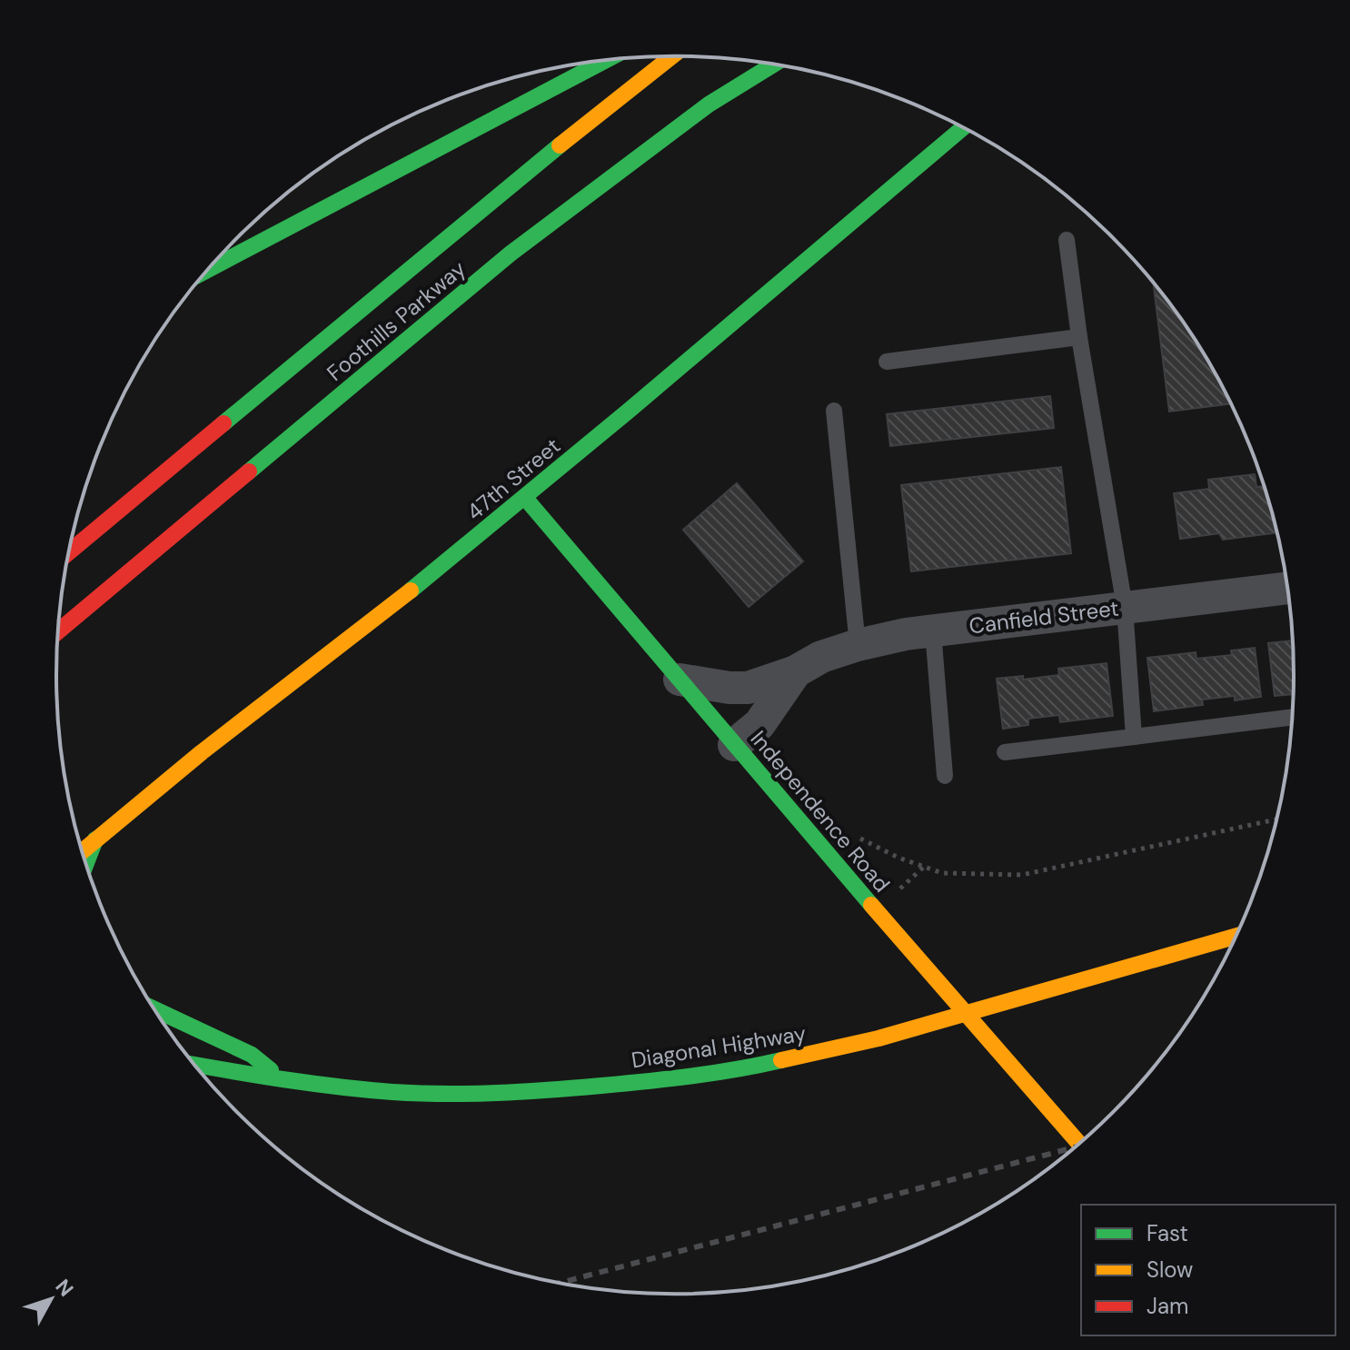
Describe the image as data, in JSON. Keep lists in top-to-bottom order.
{
  "streets": {
    "main road": [
      "Foothills Parkway",
      "47th Street",
      "Independence Road",
      "Diagonal Highway"
    ],
    "street": ["Canfield Street"]
  },
  "crossings": [
    ["47th Street", "Independence Road"],
    ["Canfield Street", "Independence Road"],
    ["Independence Road", "Diagonal Highway"]
  ],
  "legend": ["Fast", "Slow", "Jam"],
  "north": "top right"
}
